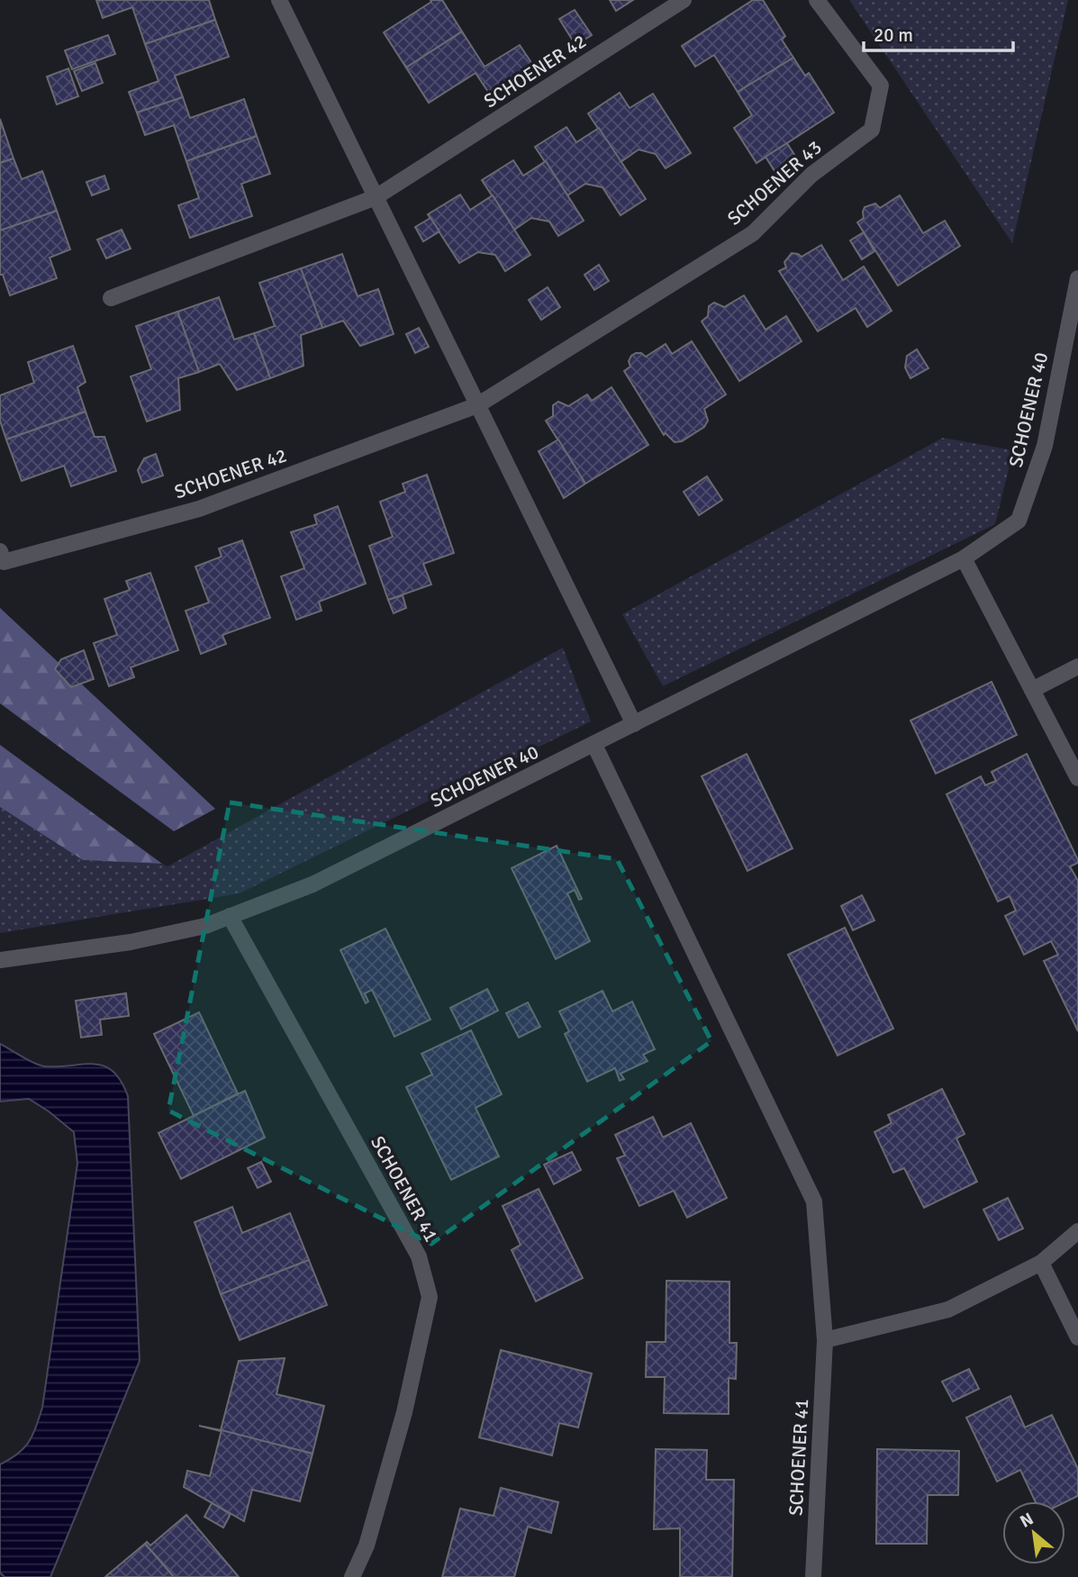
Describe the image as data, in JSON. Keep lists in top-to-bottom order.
{
  "streets": {
    "street": [
      "SCHOENER 42",
      "SCHOENER 43",
      "SCHOENER 40",
      "SCHOENER 41"
    ]
  },
  "crossings": [
    ["SCHOENER 42", "SCHOENER 43"],
    ["SCHOENER 40", "SCHOENER 41"]
  ],
  "scale_bar": "20 m",
  "north": "top left"
}
